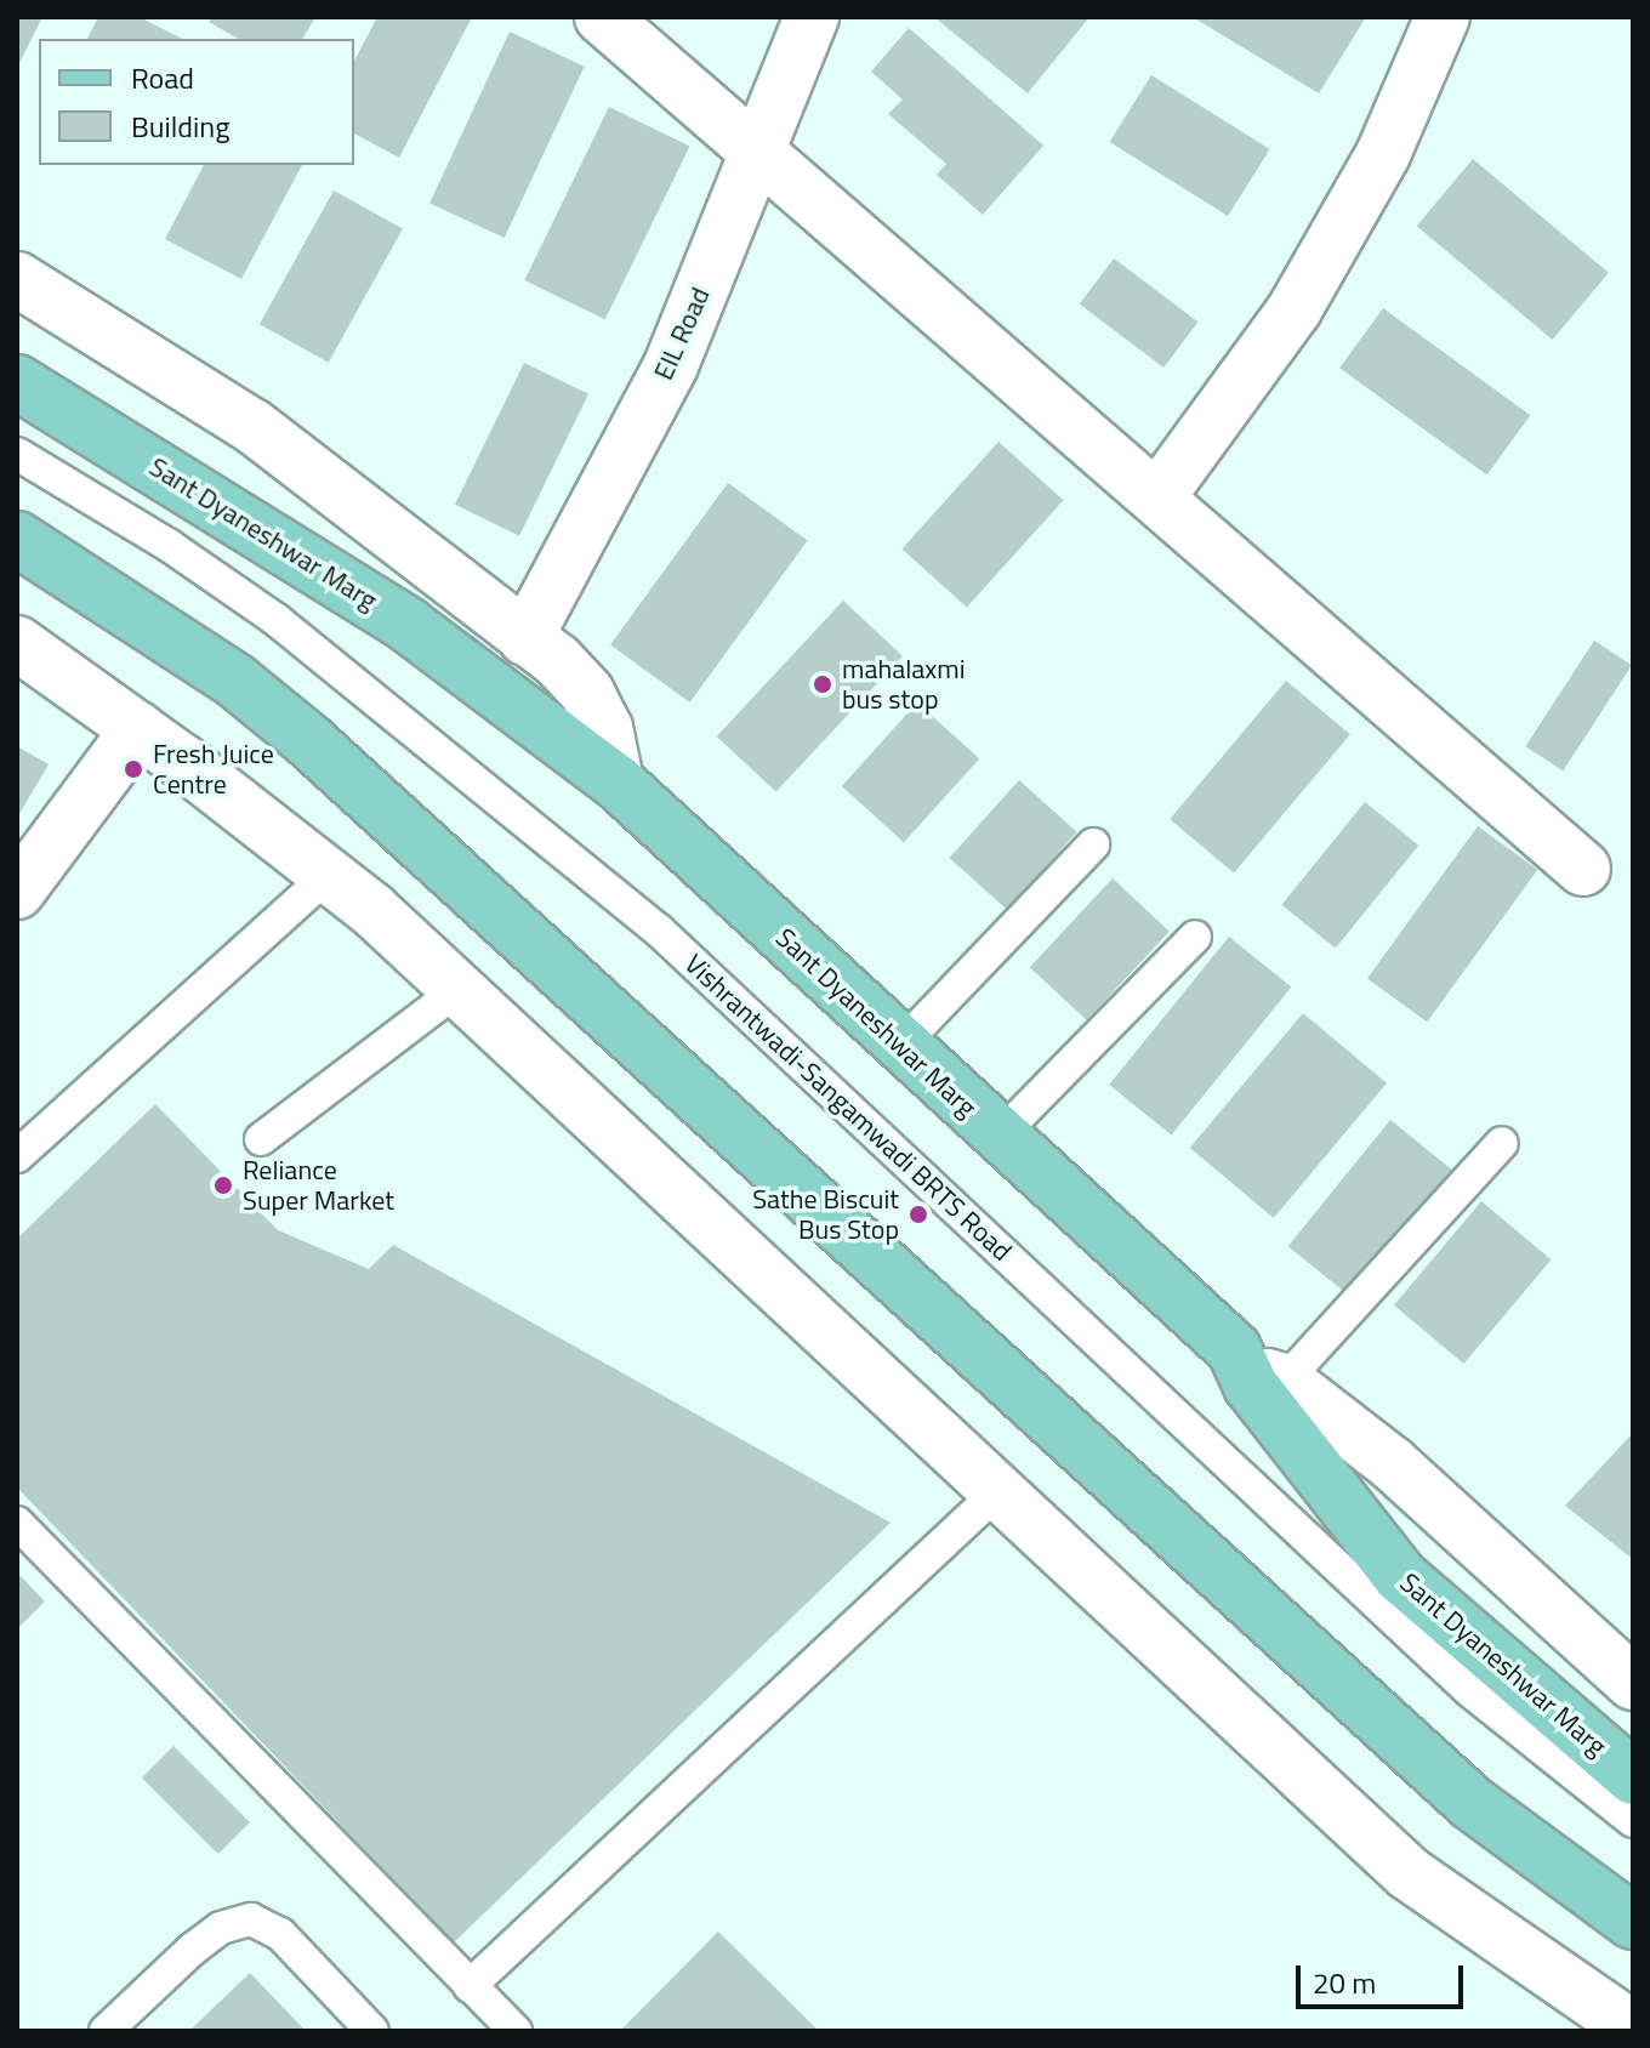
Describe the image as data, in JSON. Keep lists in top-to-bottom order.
{
  "streets": {
    "main road": ["Sant Dyaneshwar Marg"],
    "street": ["EIL Road"],
    "lane": ["Vishrantwadi-Sangamwadi BRTS Road"]
  },
  "places": [
    "mahalaxmi bus stop",
    "Fresh Juice Centre",
    "Reliance Super Market",
    "Sathe Biscuit Bus Stop"
  ],
  "legend": ["Road", "Building"],
  "scale_bar": "20 m"
}
